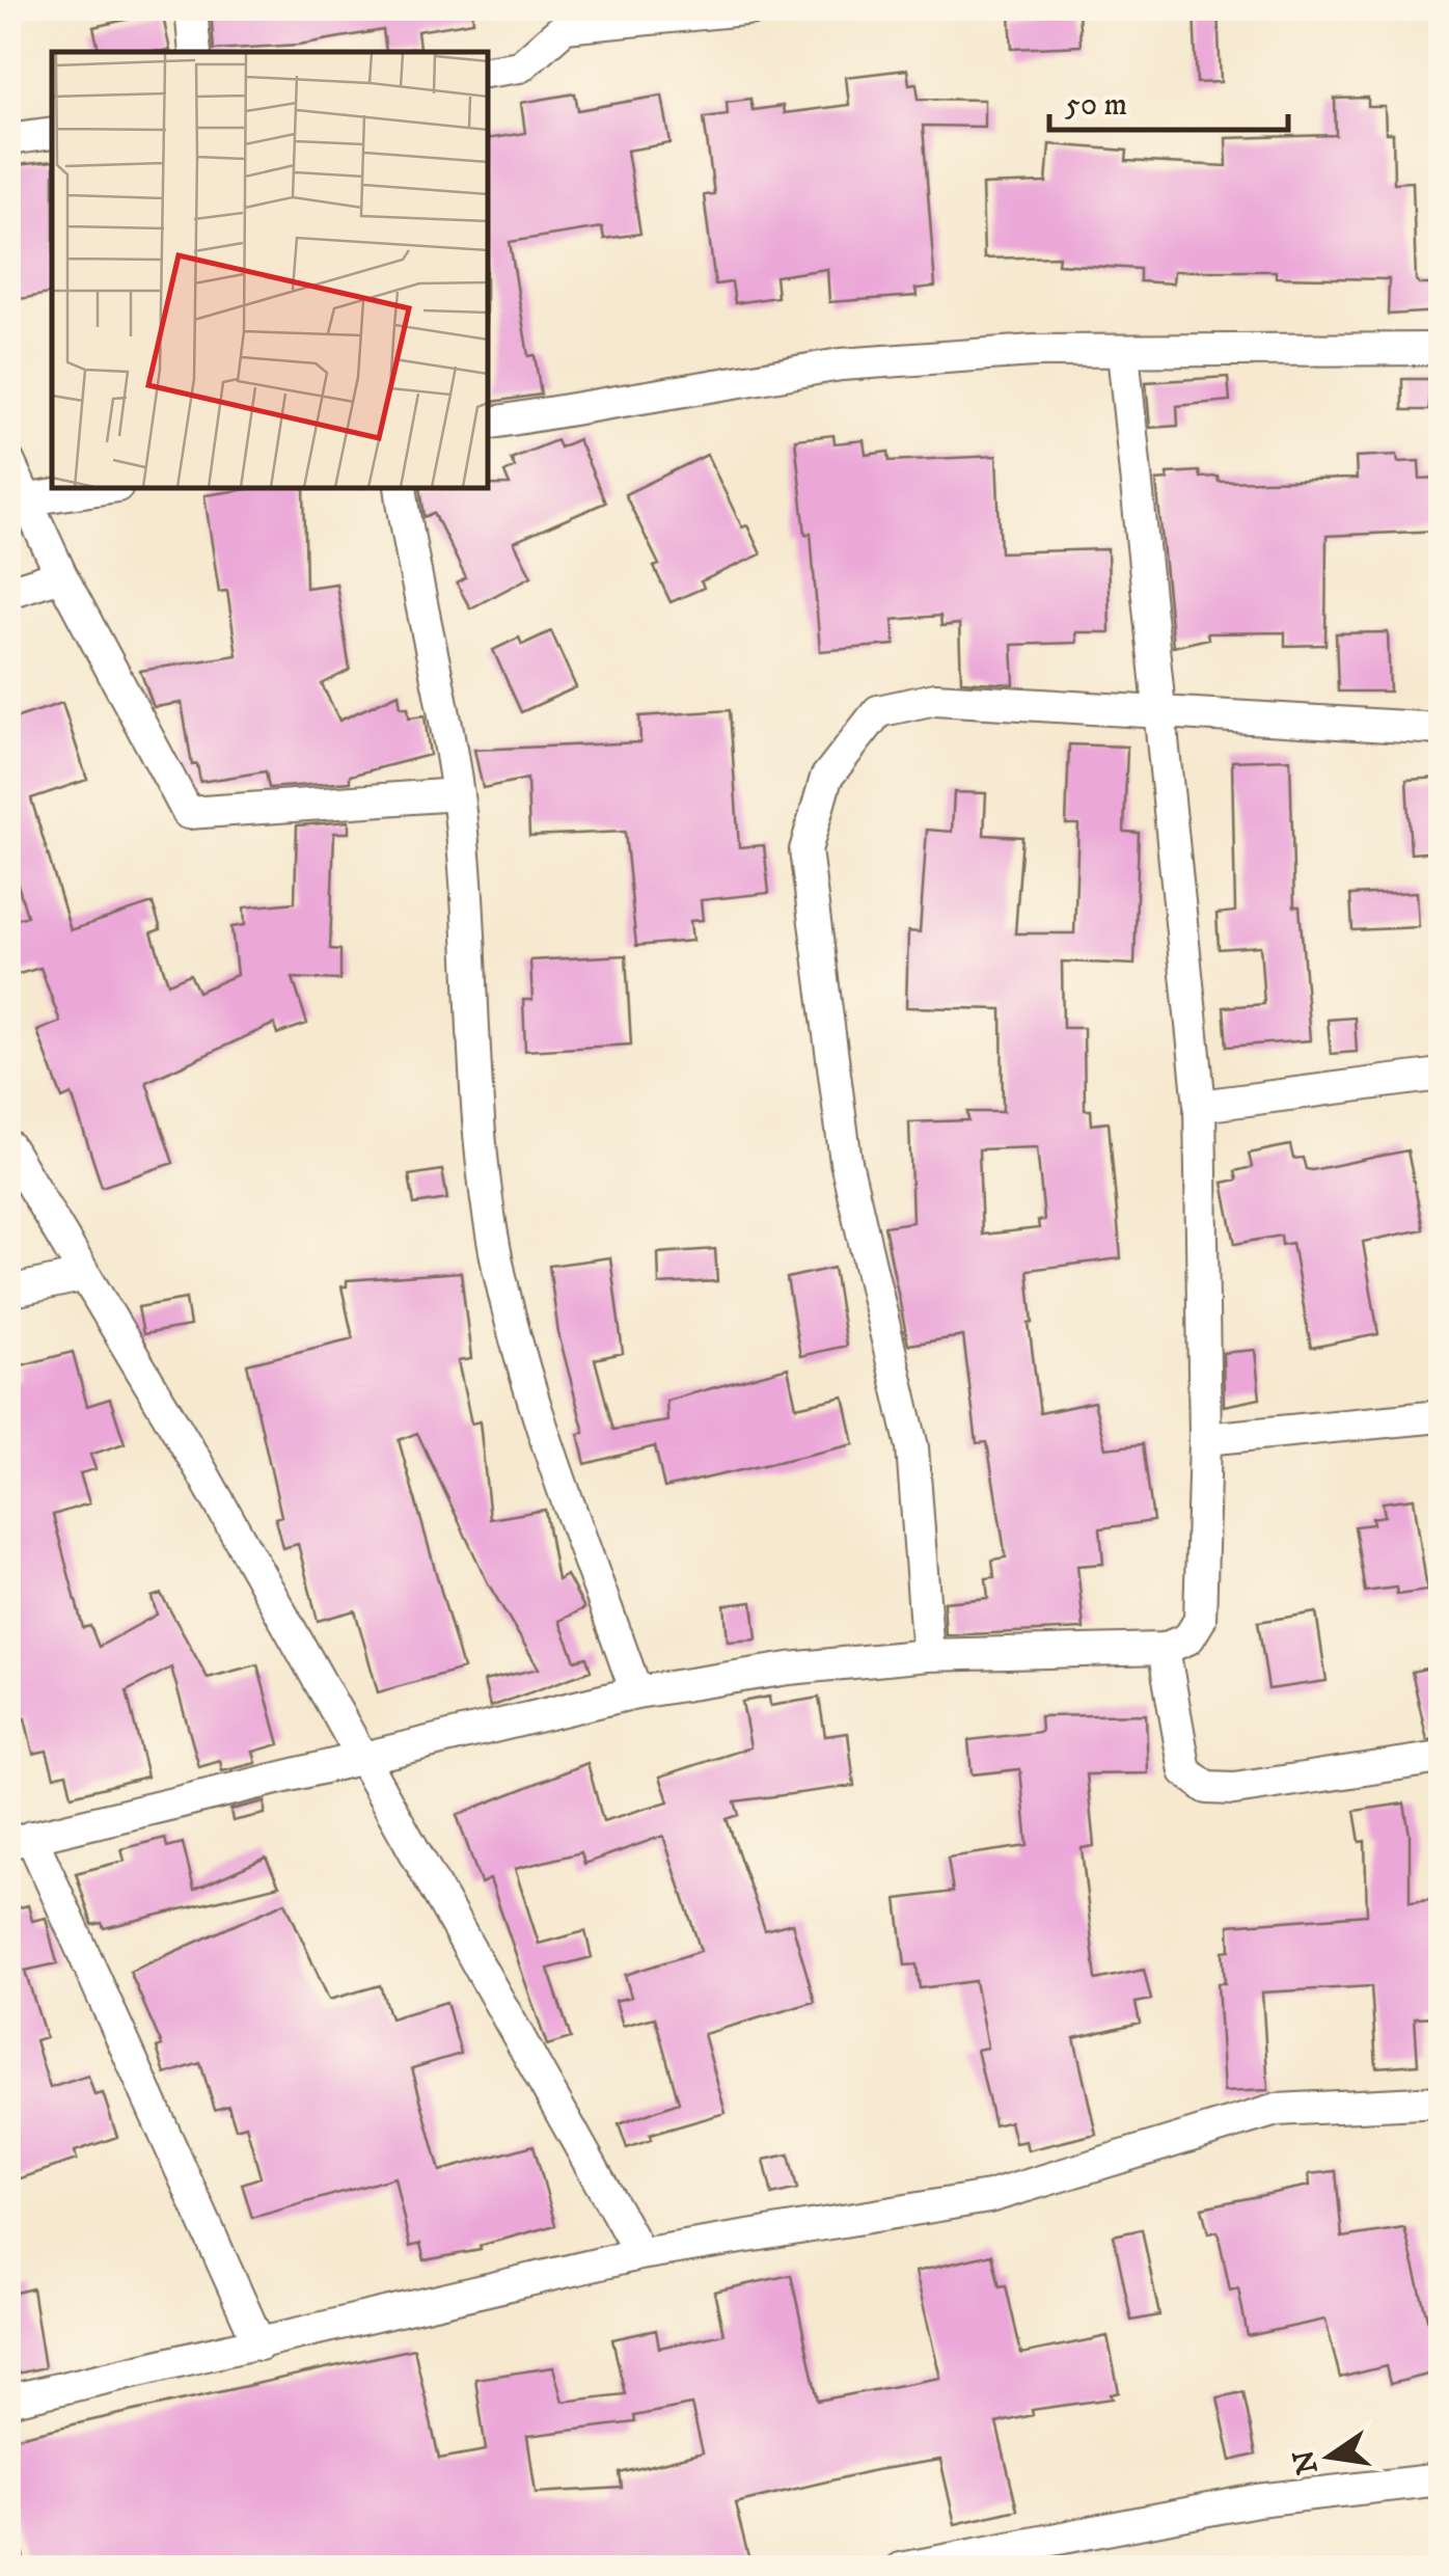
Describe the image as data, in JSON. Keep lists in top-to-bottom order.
{
  "scale_bar": "50 m",
  "north": "left"
}
